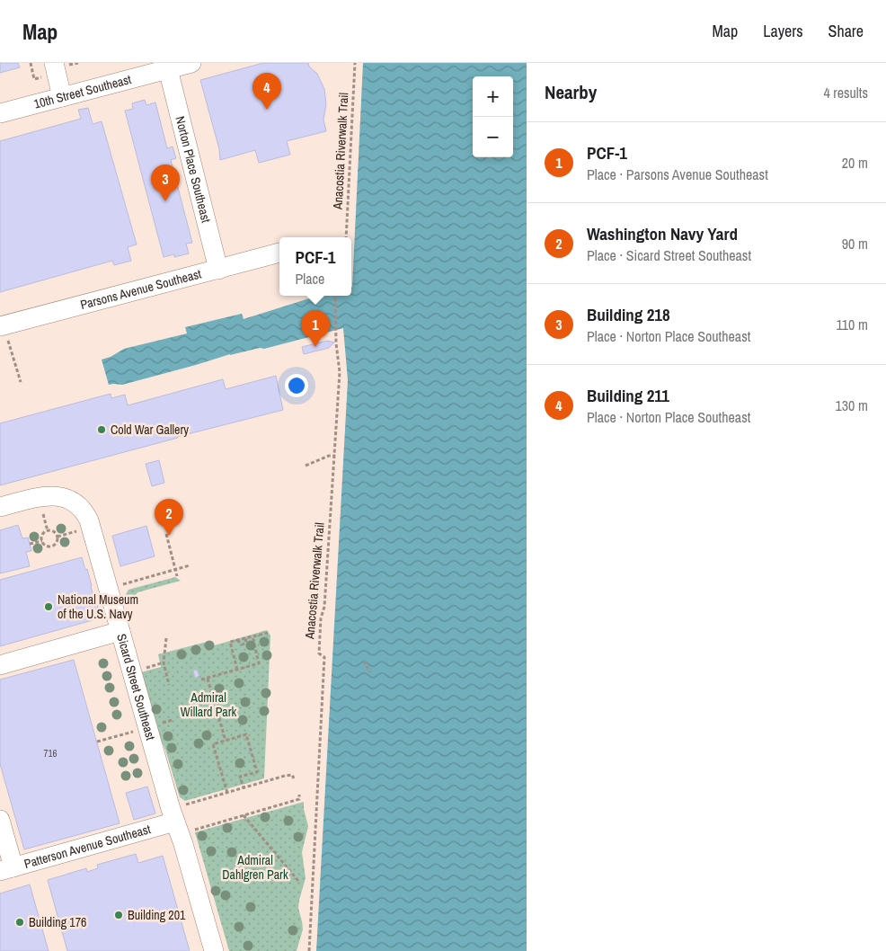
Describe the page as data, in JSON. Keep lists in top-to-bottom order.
{
  "streets": {
    "street": [
      "10th Street Southeast",
      "Norton Place Southeast",
      "Parsons Avenue Southeast",
      "Sicard Street Southeast",
      "Patterson Avenue Southeast"
    ],
    "path": ["Anacostia Riverwalk Trail"]
  },
  "crossings": [
    ["10th Street Southeast", "Norton Place Southeast"],
    ["Norton Place Southeast", "Parsons Avenue Southeast"],
    ["Sicard Street Southeast", "Patterson Avenue Southeast"]
  ],
  "parks": ["Admiral Willard Park", "Admiral Dahlgren Park"],
  "places": [
    "Cold War Gallery",
    "National Museum of the U.S. Navy",
    "Building 201",
    "Building 176"
  ],
  "house_numbers": ["716"],
  "page": {
    "header": "Map",
    "nav": ["Map", "Layers", "Share"],
    "heading": ["Nearby", "4 results"],
    "pins": [
      "4",
      "3",
      "1",
      "2"
    ],
    "map_buttons": ["+", "−"],
    "list": [
      {
        "mark": "1",
        "name": "PCF-1",
        "note": "Place · Parsons Avenue Southeast",
        "value": "20 m"
      },
      {
        "mark": "2",
        "name": "Washington Navy Yard",
        "note": "Place · Sicard Street Southeast",
        "value": "90 m"
      },
      {
        "mark": "3",
        "name": "Building 218",
        "note": "Place · Norton Place Southeast",
        "value": "110 m"
      },
      {
        "mark": "4",
        "name": "Building 211",
        "note": "Place · Norton Place Southeast",
        "value": "130 m"
      }
    ],
    "popup": ["PCF-1", "Place"]
  }
}
